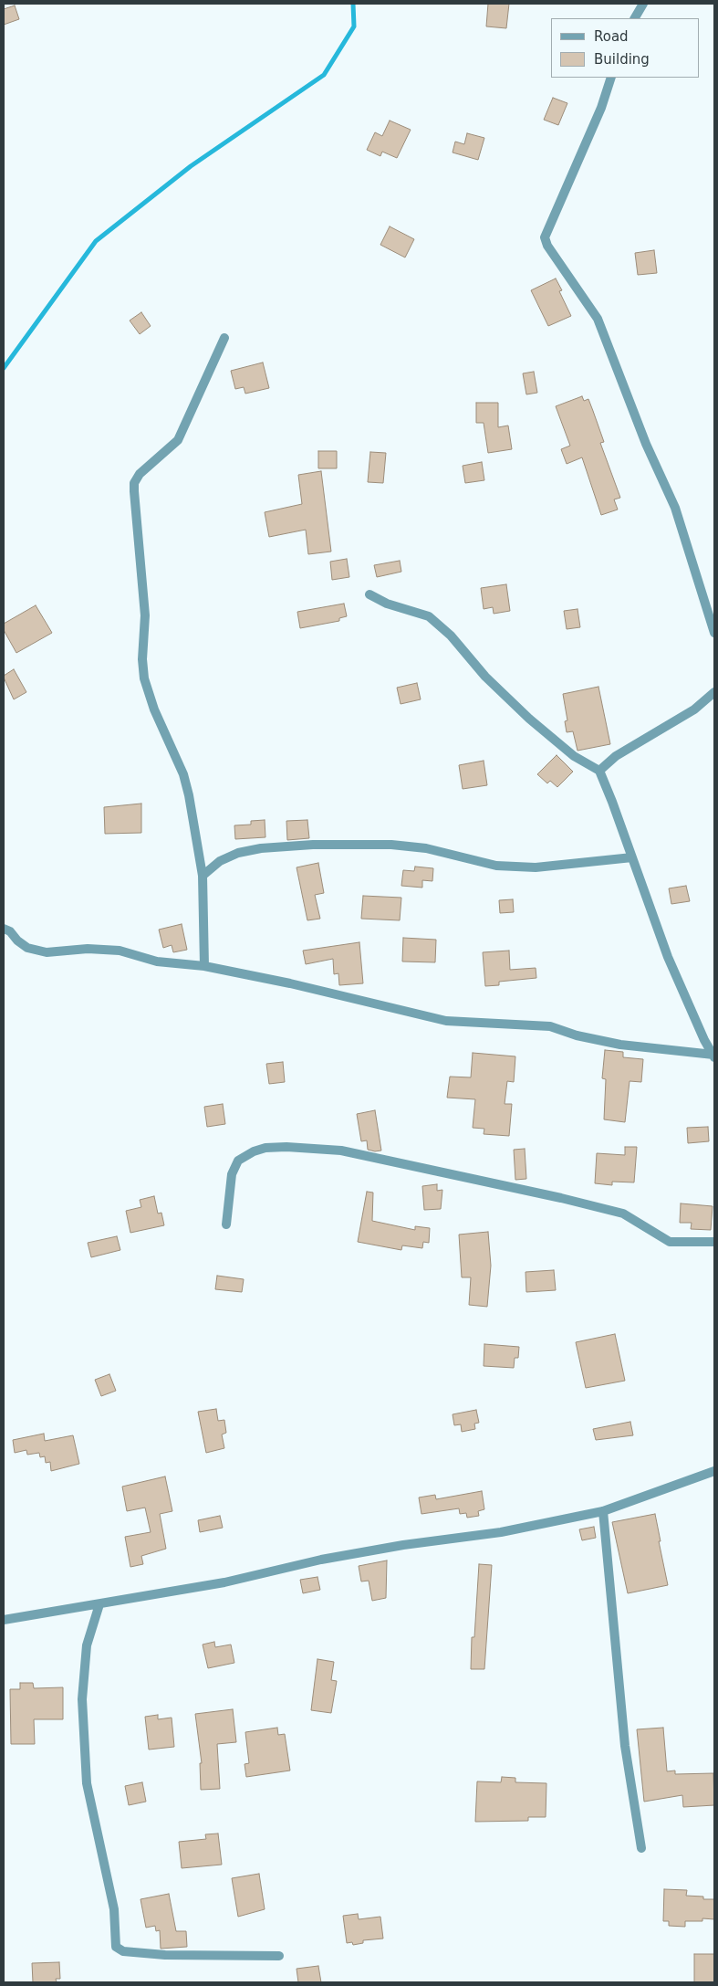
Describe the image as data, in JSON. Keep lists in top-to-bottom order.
{
  "legend": ["Road", "Building"]
}
